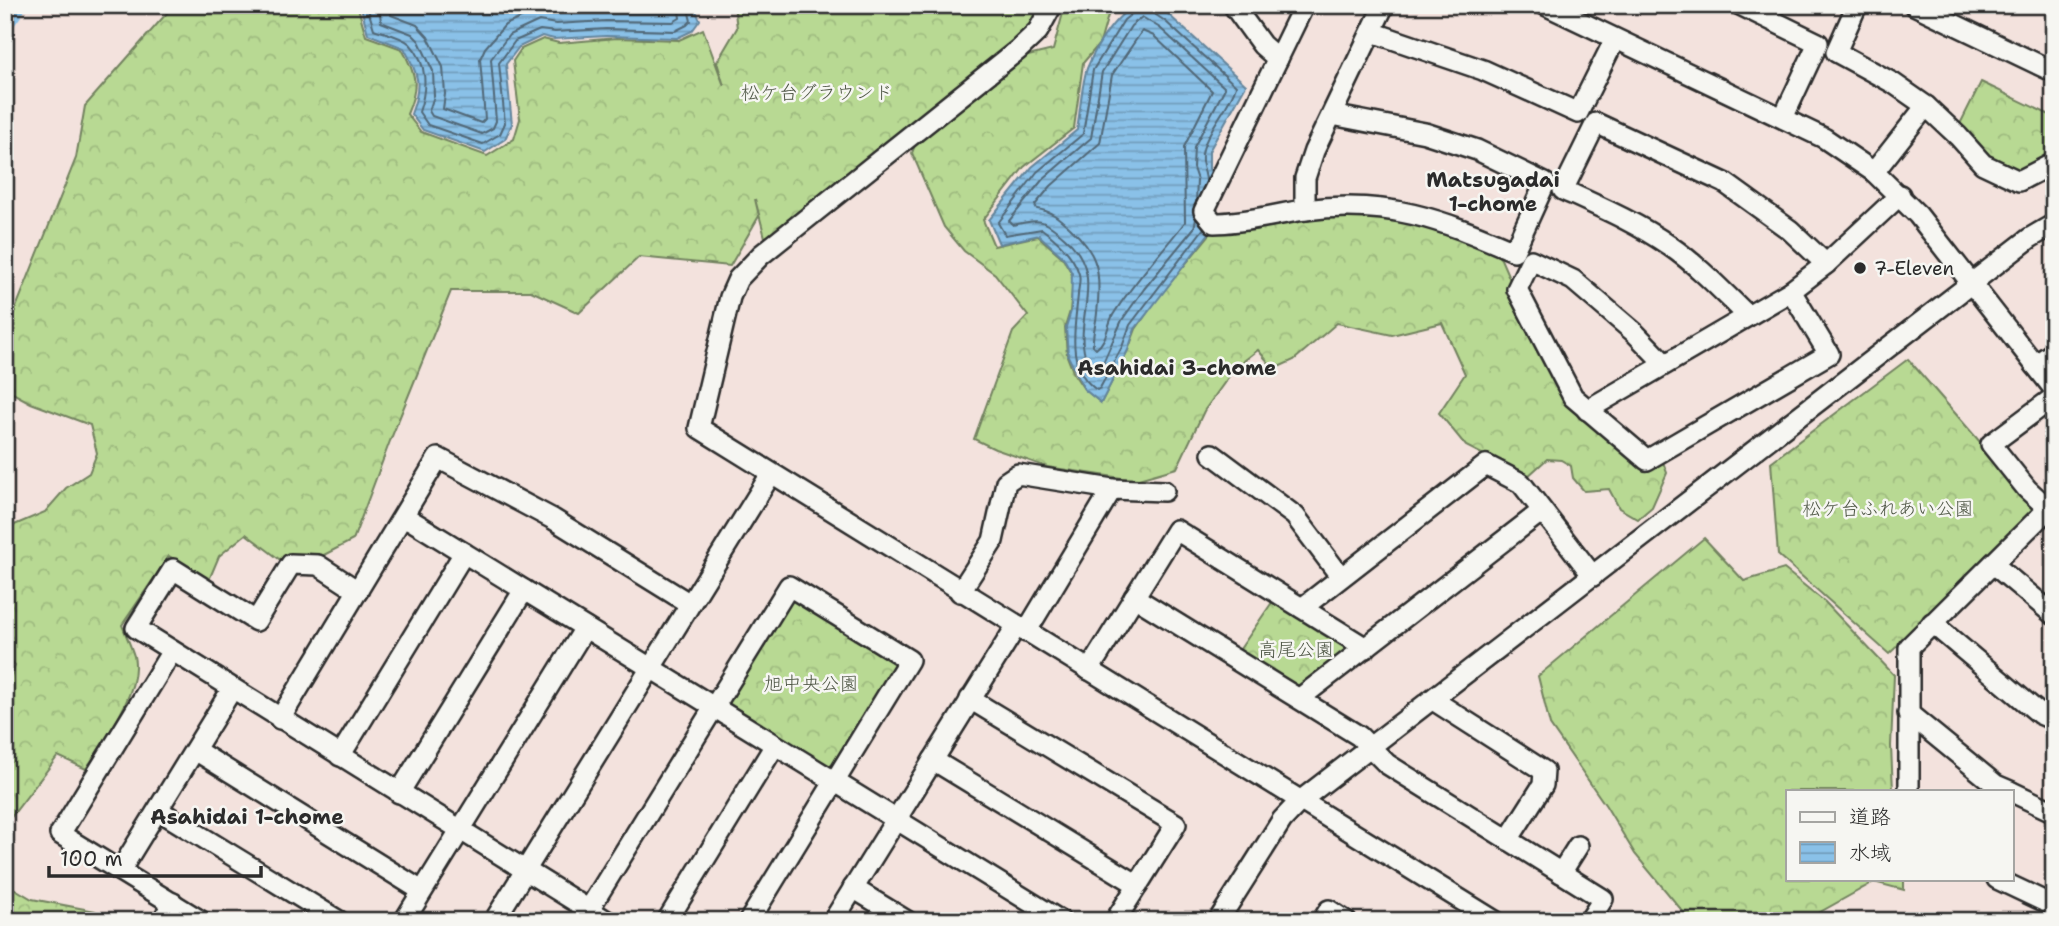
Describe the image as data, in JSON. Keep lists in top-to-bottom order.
{
  "districts": ["Matsugadai 1-chome", "Asahidai 3-chome", "Asahidai 1-chome"],
  "parks": [
    "松ケ台グラウンド",
    "松ケ台ふれあい公園",
    "高尾公園",
    "旭中央公園"
  ],
  "places": ["7-Eleven"],
  "legend": ["道路", "水域"],
  "scale_bar": "100 m"
}
